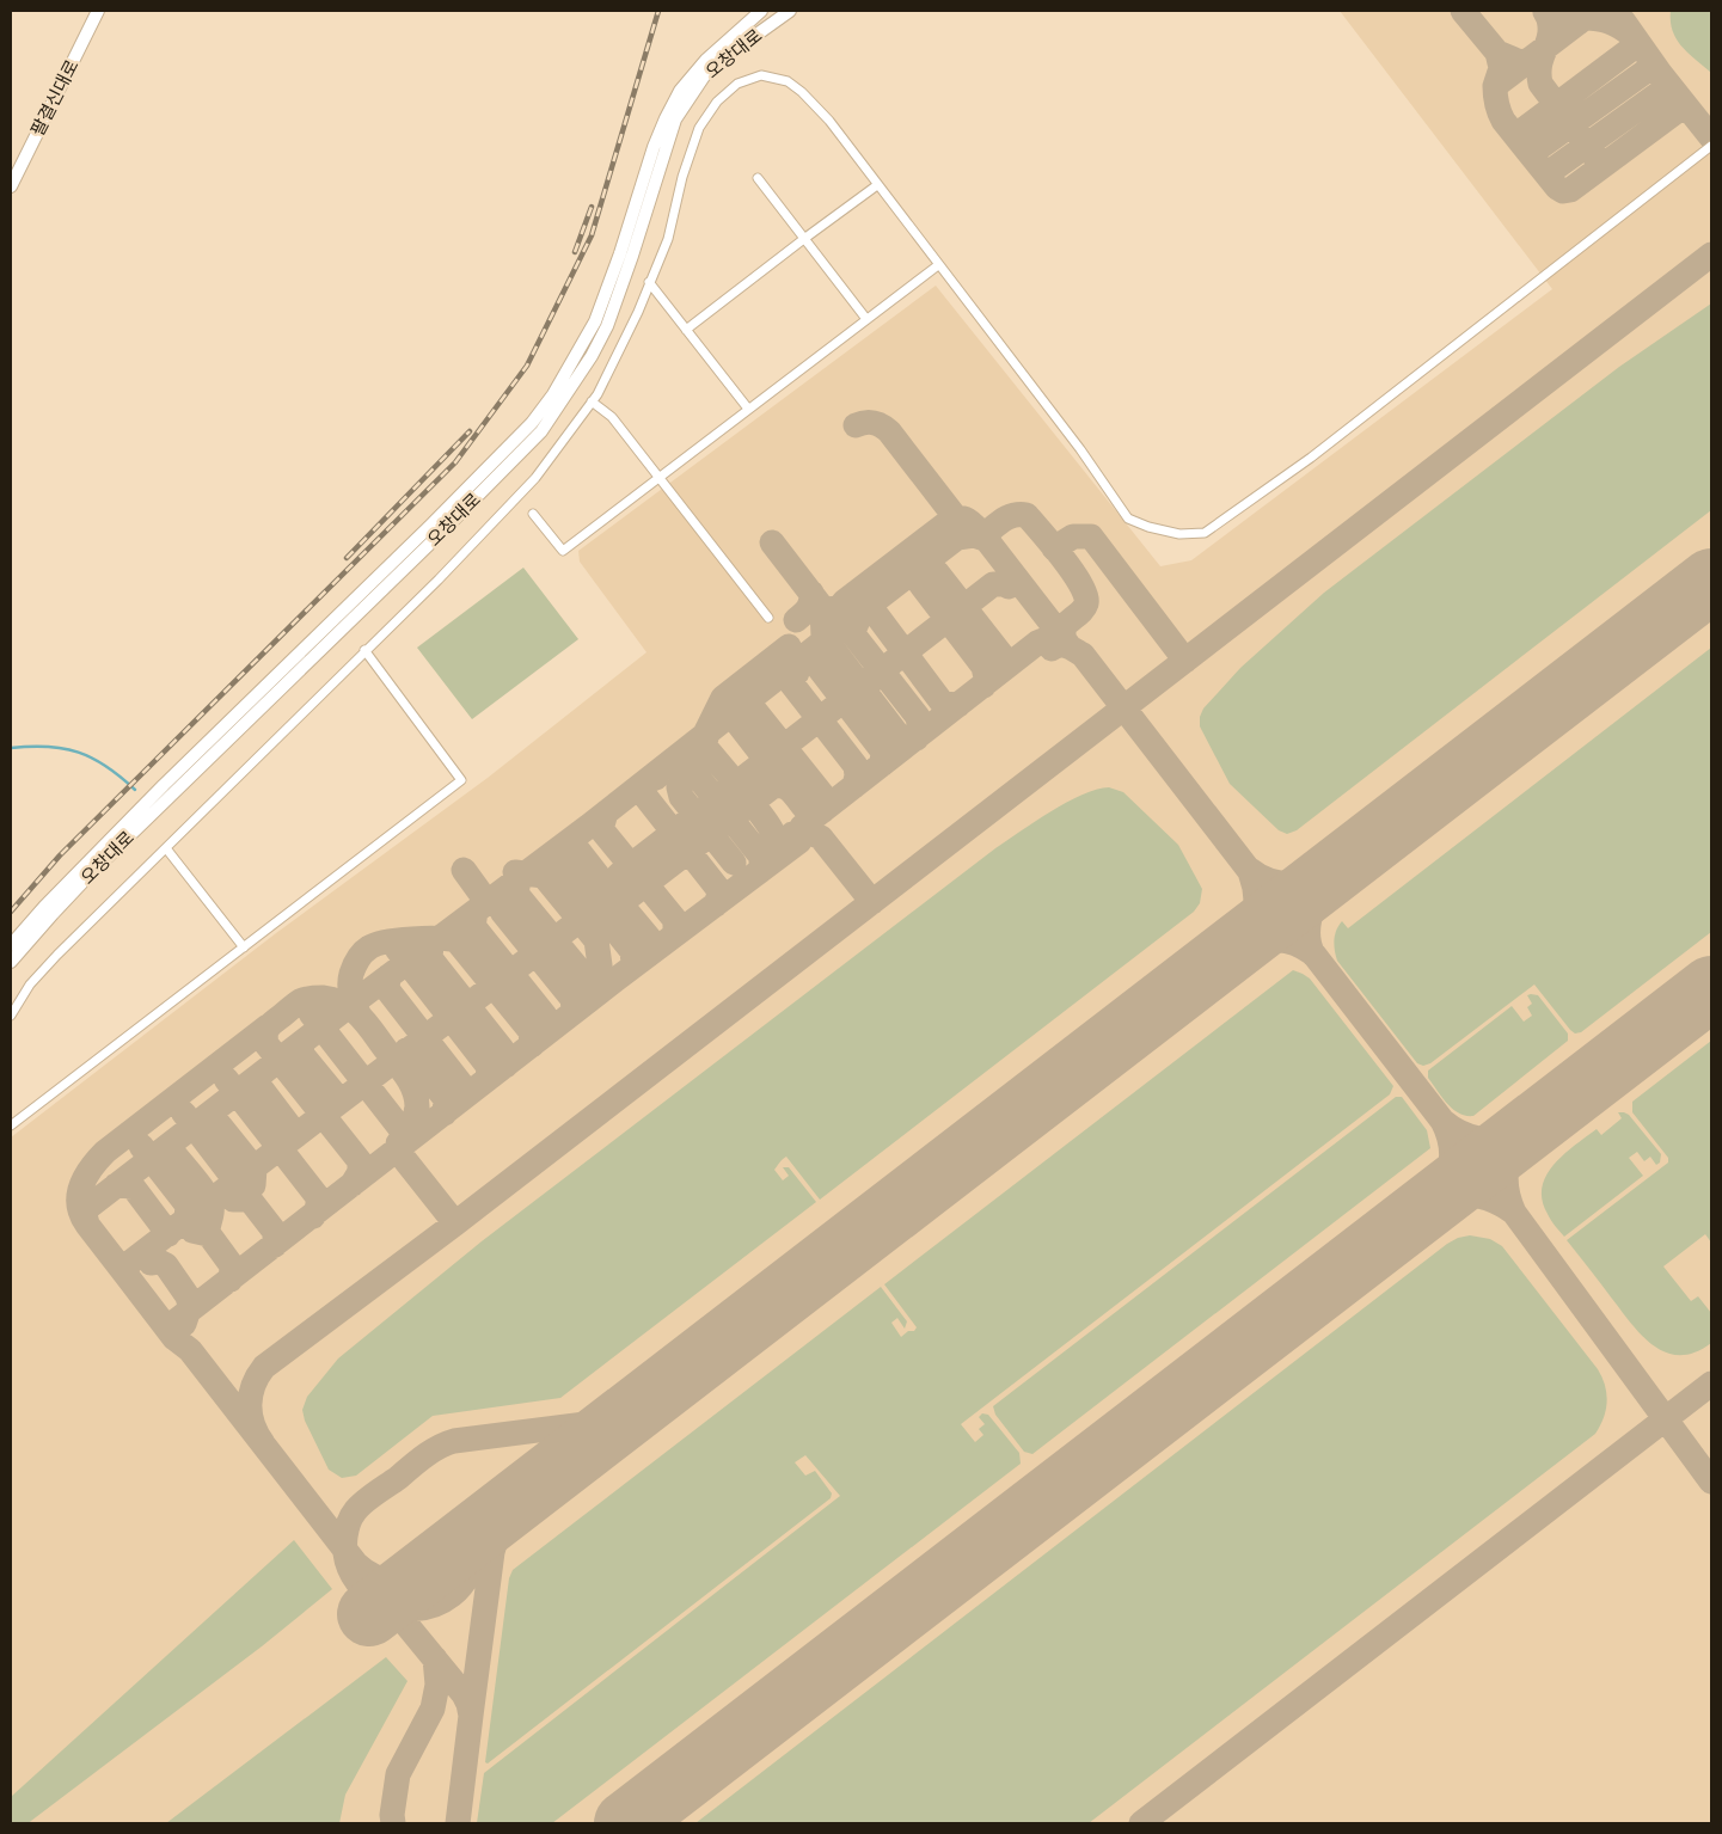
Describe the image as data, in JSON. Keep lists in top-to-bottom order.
{
  "streets": {
    "main road": ["오창대로", "팔결신대로"]
  }
}
